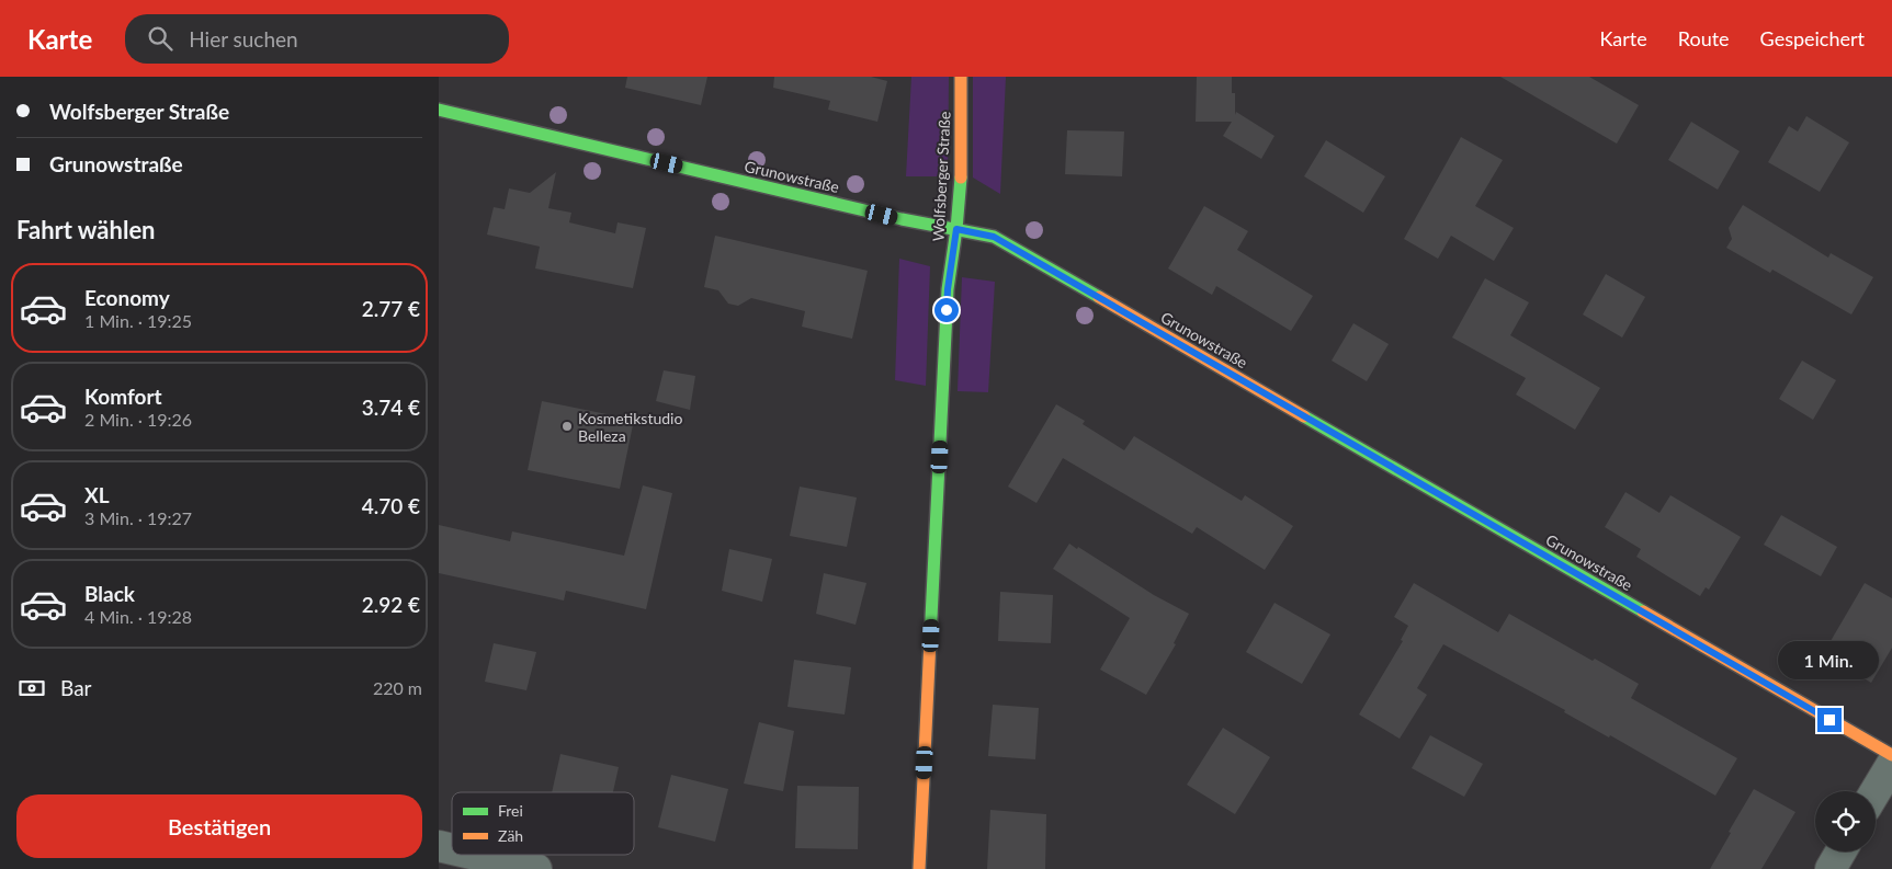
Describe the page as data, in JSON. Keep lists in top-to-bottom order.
{
  "streets": {
    "street": ["Grunowstraße", "Wolfsberger Straße"]
  },
  "crossings": [
    ["Grunowstraße", "Wolfsberger Straße"]
  ],
  "places": ["Kosmetikstudio Belleza"],
  "legend": ["Frei", "Zäh"],
  "page": {
    "header": "Karte",
    "search": "Hier suchen",
    "nav": ["Karte", "Route", "Gespeichert"],
    "banner": ["Wolfsberger Straße", "Grunowstraße"],
    "heading": "Fahrt wählen",
    "list": [
      {
        "name": "Economy",
        "note": "1 Min. · 19:25",
        "value": "2.77 €"
      },
      {
        "name": "Komfort",
        "note": "2 Min. · 19:26",
        "value": "3.74 €"
      },
      {
        "name": "XL",
        "note": "3 Min. · 19:27",
        "value": "4.70 €"
      },
      {
        "name": "Black",
        "note": "4 Min. · 19:28",
        "value": "2.92 €"
      }
    ],
    "bubble": "1 Min.",
    "pay": ["Bar", "220 m"],
    "buttons": "Bestätigen"
  }
}
